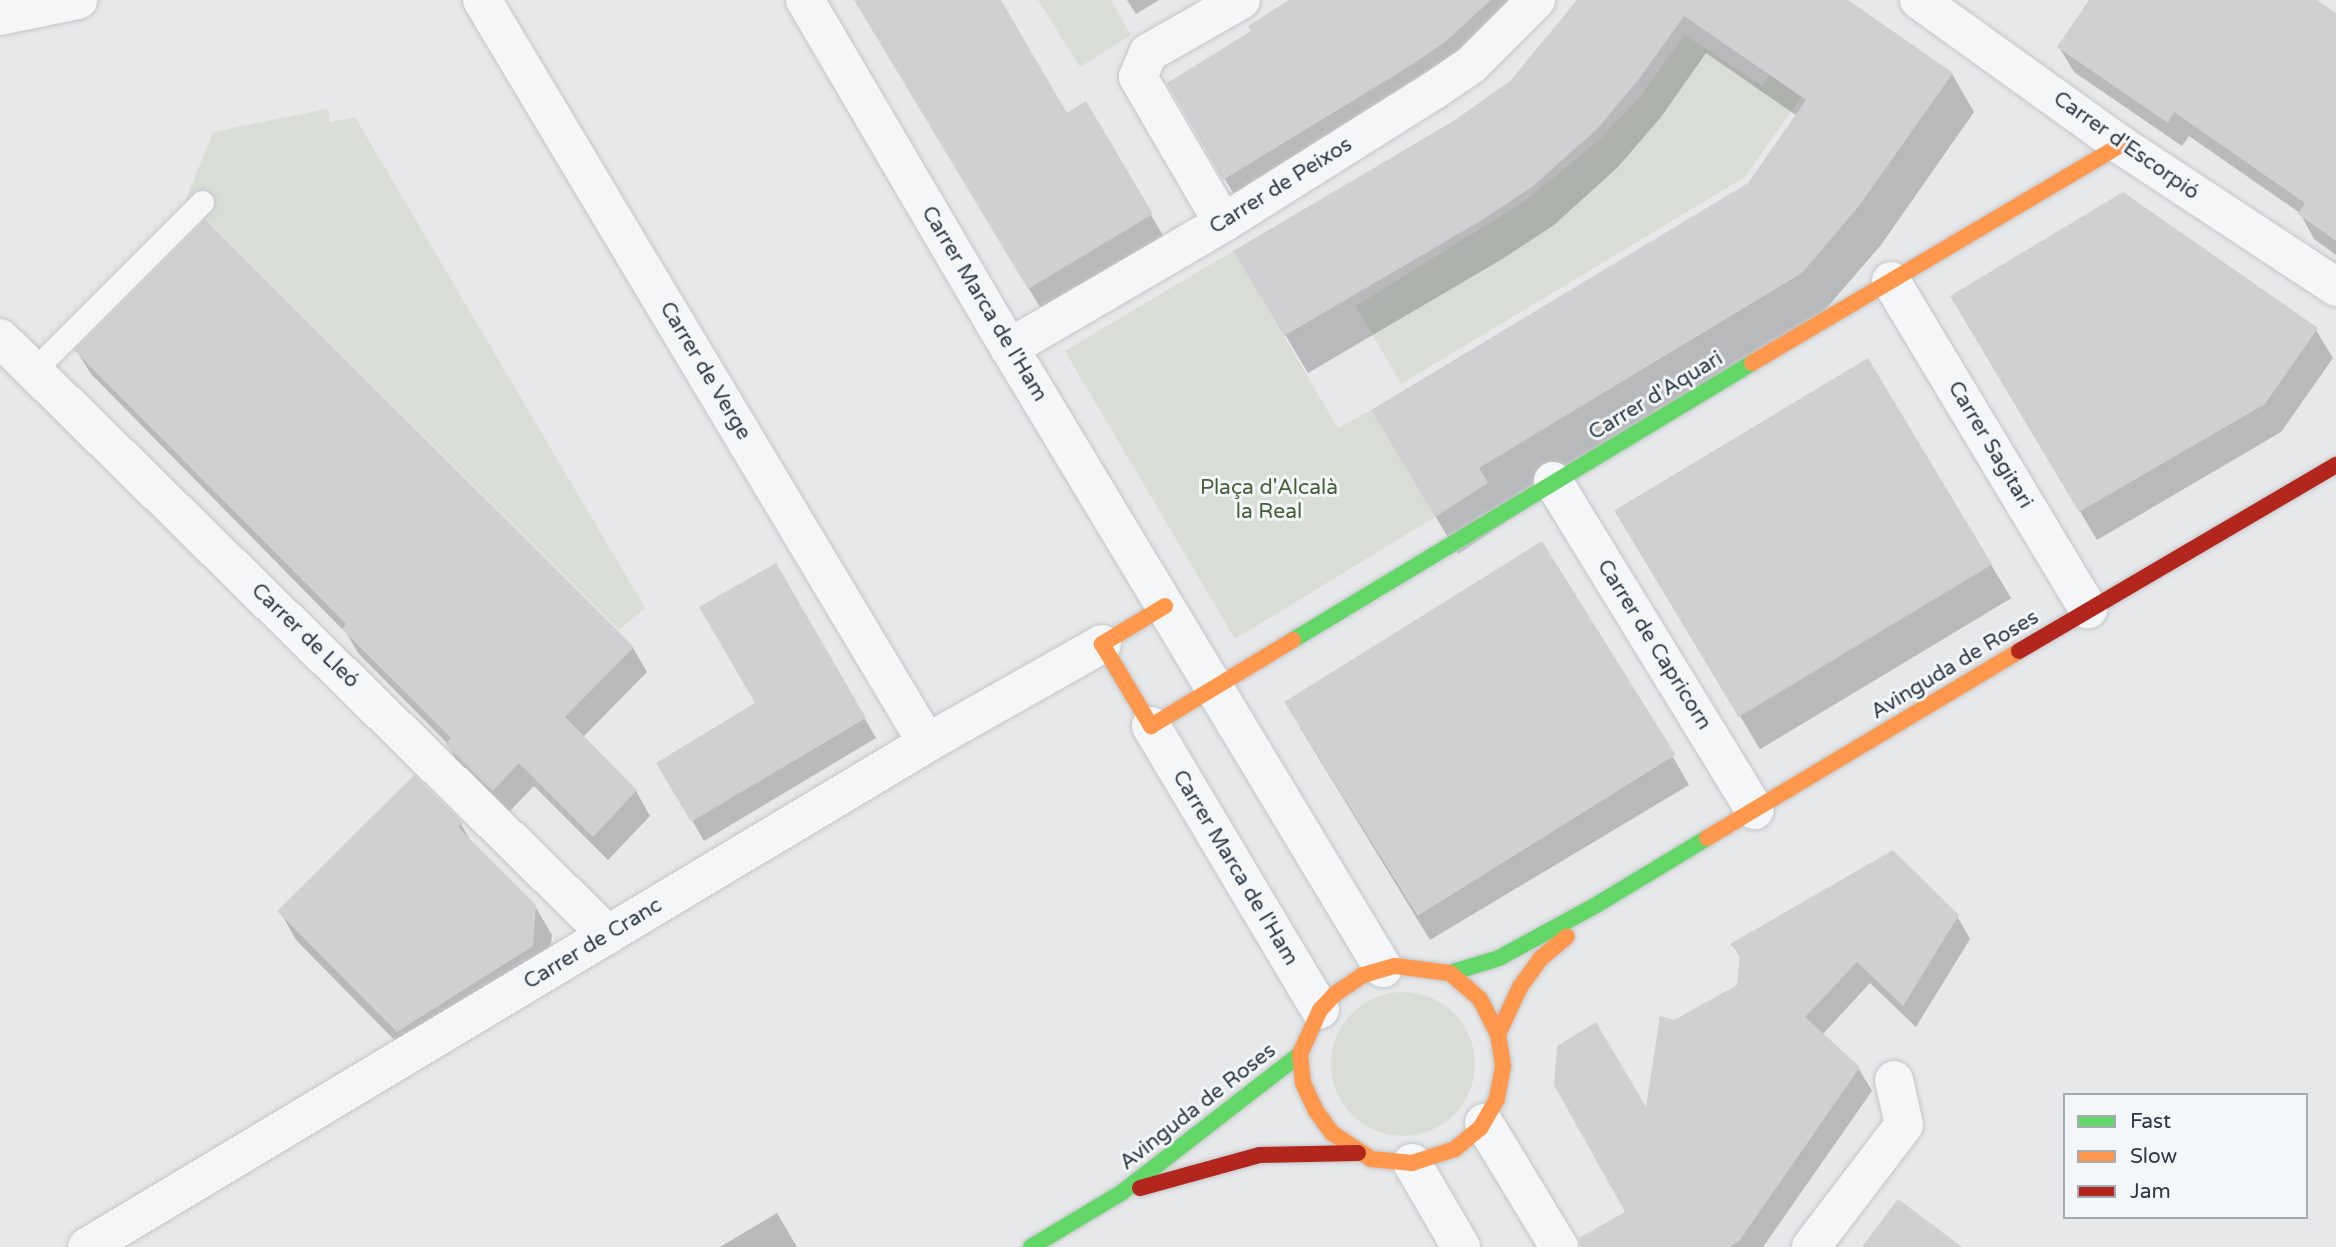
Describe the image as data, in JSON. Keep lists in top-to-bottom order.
{
  "streets": {
    "main road": ["Carrer Marca de l'Ham", "Carrer d'Aquari", "Avinguda de Roses"],
    "street": [
      "Carrer d'Escorpió",
      "Carrer de Peixos",
      "Carrer de Verge",
      "Carrer Sagitari",
      "Carrer de Lleó",
      "Carrer de Capricorn",
      "Carrer de Cranc"
    ]
  },
  "crossings": [
    ["Carrer d'Escorpió", "Carrer d'Aquari"],
    ["Carrer de Peixos", "Carrer Marca de l'Ham"],
    ["Carrer Marca de l'Ham", "Carrer d'Aquari"],
    ["Carrer Marca de l'Ham", "Avinguda de Roses"],
    ["Carrer Marca de l'Ham", "Carrer de Cranc"],
    ["Carrer de Verge", "Carrer de Cranc"],
    ["Carrer d'Aquari", "Carrer Sagitari"],
    ["Carrer d'Aquari", "Carrer de Capricorn"],
    ["Carrer Sagitari", "Avinguda de Roses"],
    ["Carrer de Lleó", "Carrer de Cranc"],
    ["Carrer de Capricorn", "Avinguda de Roses"]
  ],
  "parks": ["Plaça d'Alcalà la Real"],
  "legend": ["Fast", "Slow", "Jam"]
}
